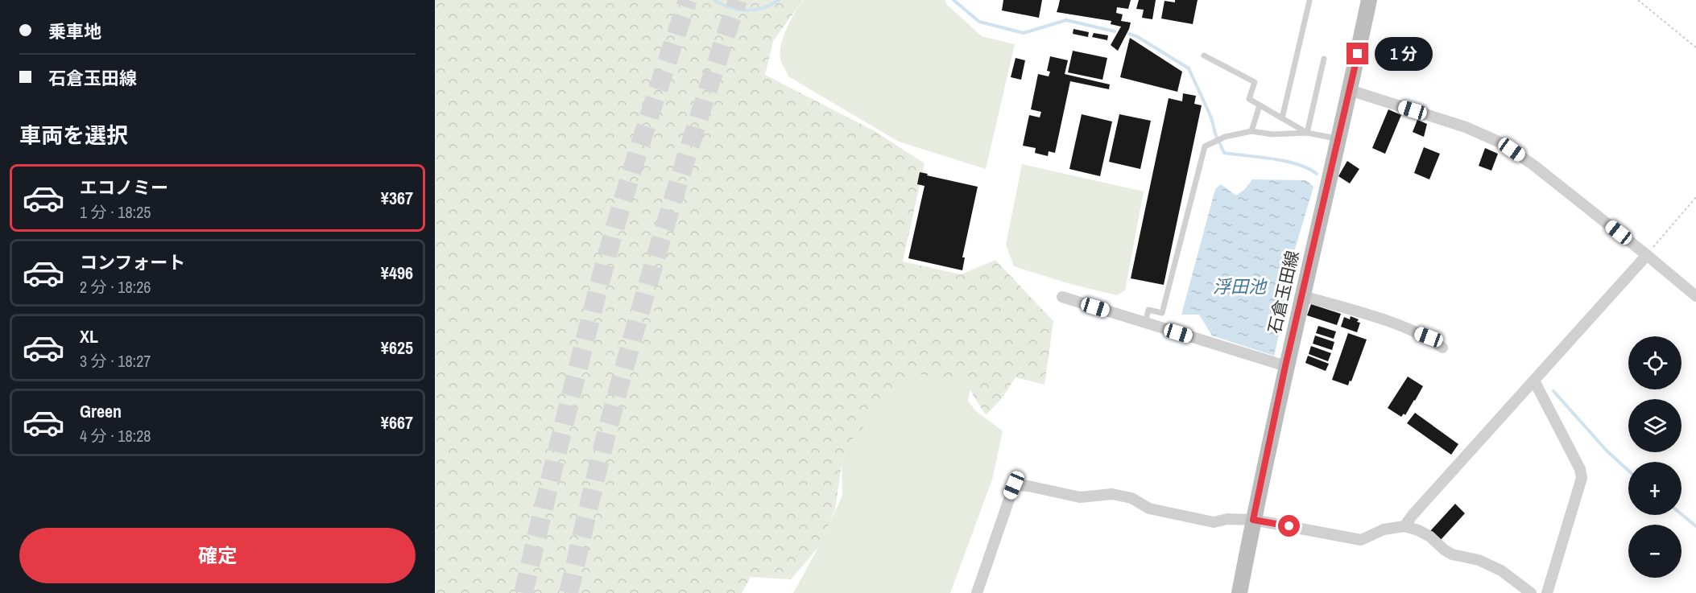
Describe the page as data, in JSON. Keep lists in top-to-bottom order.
{
  "streets": {
    "main road": ["石倉玉田線"]
  },
  "water": ["浮田池"],
  "page": {
    "banner": ["乗車地", "石倉玉田線"],
    "bubble": "1 分",
    "heading": "車両を選択",
    "list": [
      {
        "name": "エコノミー",
        "note": "1 分 · 18:25",
        "value": "¥367"
      },
      {
        "name": "コンフォート",
        "note": "2 分 · 18:26",
        "value": "¥496"
      },
      {
        "name": "XL",
        "note": "3 分 · 18:27",
        "value": "¥625"
      },
      {
        "name": "Green",
        "note": "4 分 · 18:28",
        "value": "¥667"
      }
    ],
    "map_buttons": ["+", "−"],
    "buttons": "確定"
  }
}
